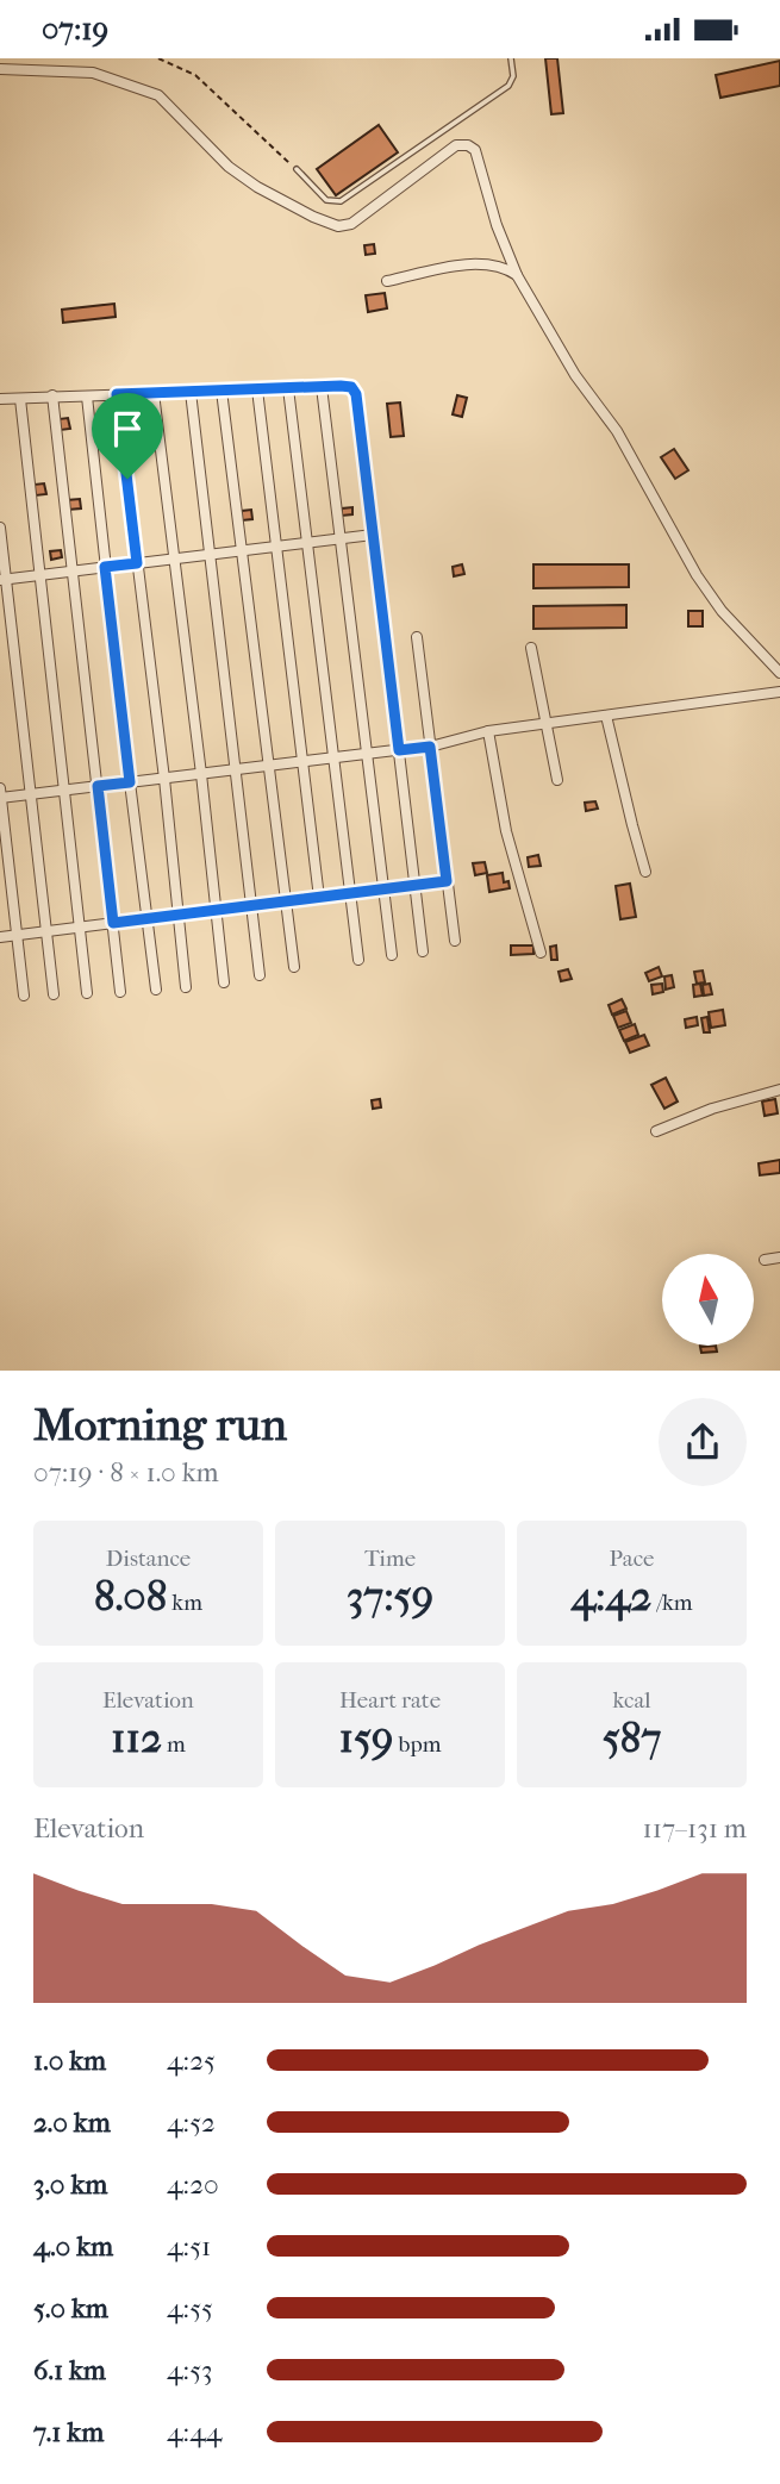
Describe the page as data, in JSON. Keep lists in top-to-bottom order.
{
  "north": "top",
  "page": {
    "status": "07:19",
    "heading": ["Morning run", "07:19 · 8 × 1.0 km"],
    "stats": [
      ["Distance", "8.08 km"],
      ["Time", "37:59"],
      ["Pace", "4:42 /km"],
      ["Elevation", "112 m"],
      ["Heart rate", "159 bpm"],
      ["kcal", "587"]
    ],
    "chart": ["Elevation", "117–131 m"],
    "list": [
      {
        "name": "1.0 km",
        "note": "4:25"
      },
      {
        "name": "2.0 km",
        "note": "4:52"
      },
      {
        "name": "3.0 km",
        "note": "4:20"
      },
      {
        "name": "4.0 km",
        "note": "4:51"
      },
      {
        "name": "5.0 km",
        "note": "4:55"
      },
      {
        "name": "6.1 km",
        "note": "4:53"
      },
      {
        "name": "7.1 km",
        "note": "4:44"
      }
    ]
  }
}
